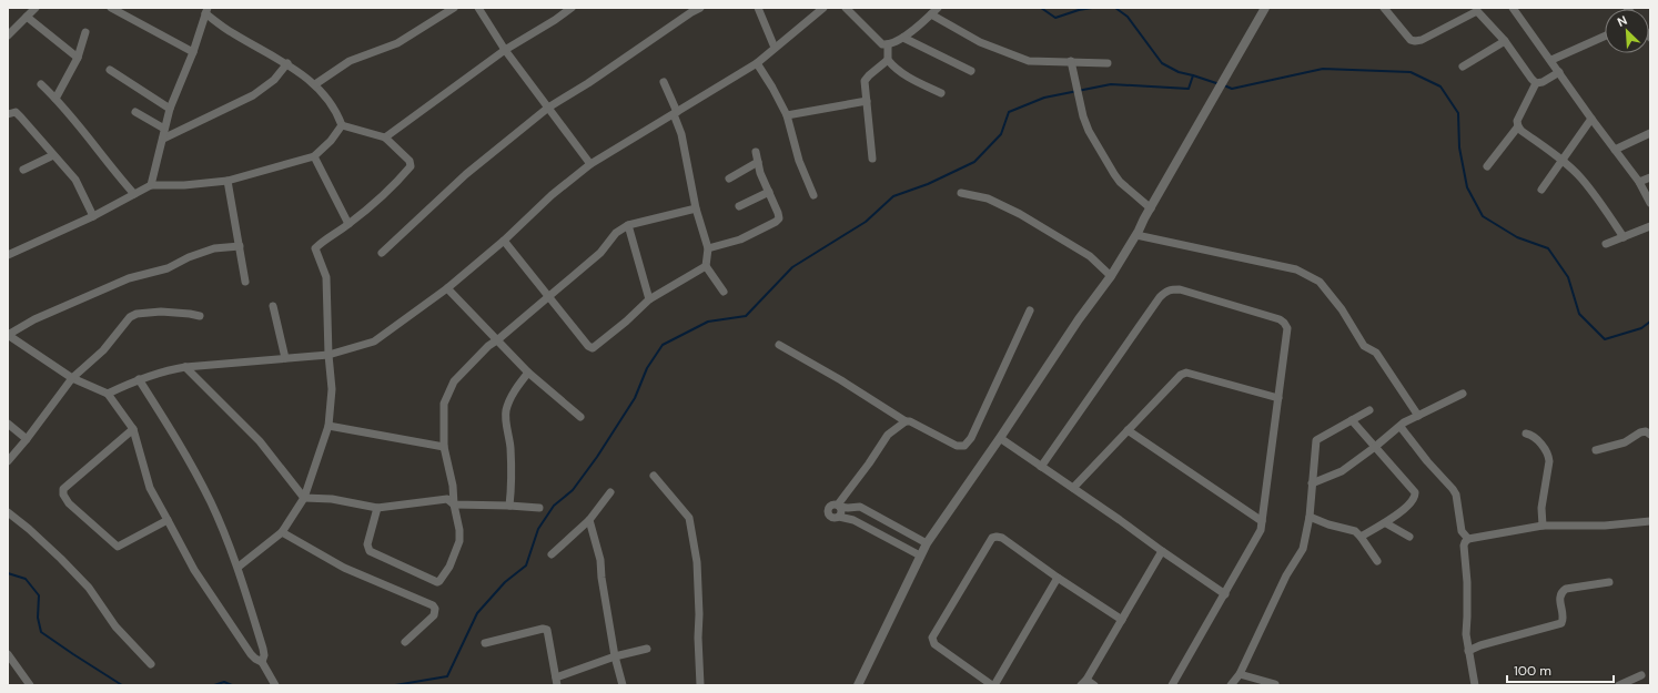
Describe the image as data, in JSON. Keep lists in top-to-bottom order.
{
  "scale_bar": "100 m",
  "north": "top left"
}
